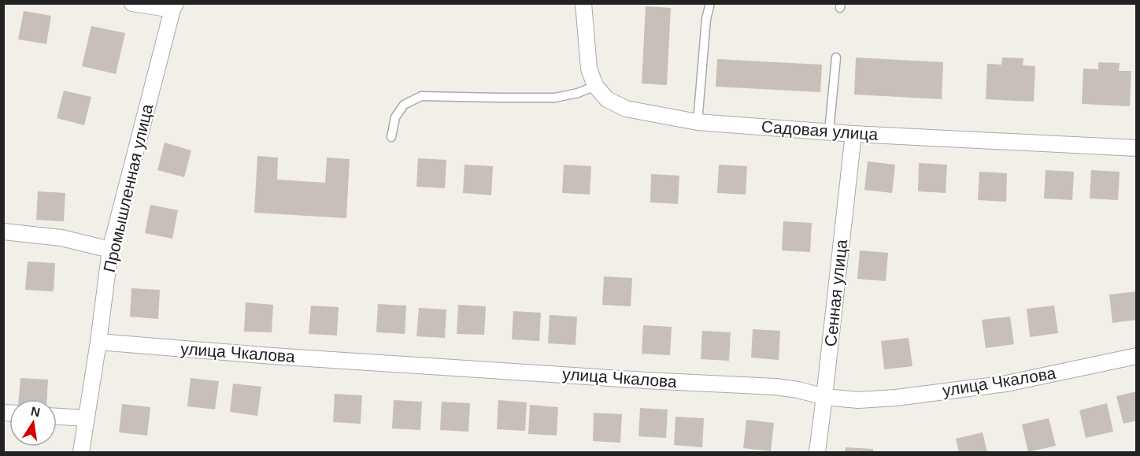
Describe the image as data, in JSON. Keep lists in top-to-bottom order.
{
  "streets": {
    "street": [
      "Садовая улица",
      "Промышленная улица",
      "Сенная улица",
      "улица Чкалова"
    ]
  },
  "crossings": [
    ["Садовая улица", "Сенная улица"],
    ["Промышленная улица", "улица Чкалова"],
    ["Сенная улица", "улица Чкалова"]
  ],
  "north": "top"
}
